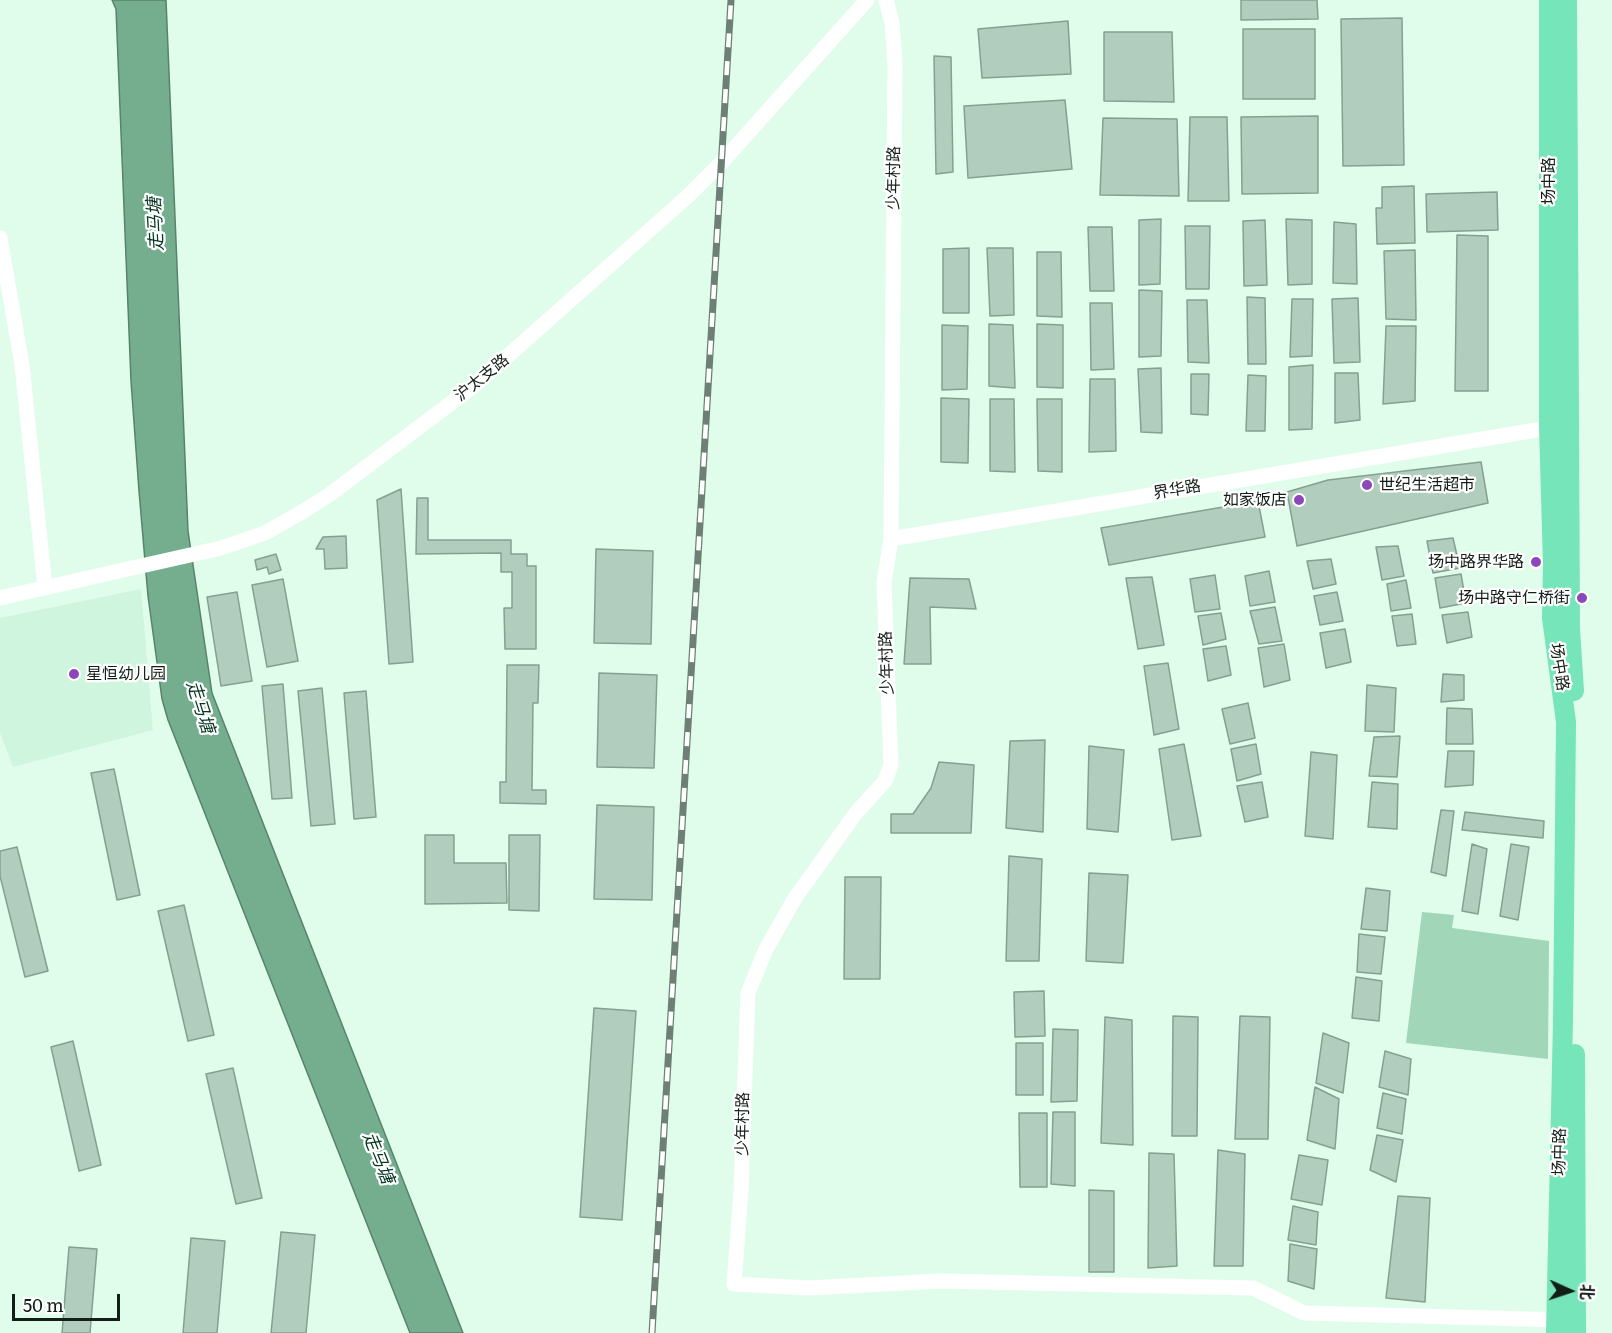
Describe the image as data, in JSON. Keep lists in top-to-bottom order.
{
  "streets": {
    "main road": ["场中路"],
    "street": ["少年村路", "沪太支路", "界华路"]
  },
  "crossings": [
    ["少年村路", "场中路"],
    ["少年村路", "界华路"],
    ["场中路", "界华路"]
  ],
  "water": ["走马塘"],
  "places": [
    "世纪生活超市",
    "如家饭店",
    "场中路界华路",
    "场中路守仁桥街",
    "星恒幼儿园"
  ],
  "scale_bar": "50 m",
  "north": "right"
}
